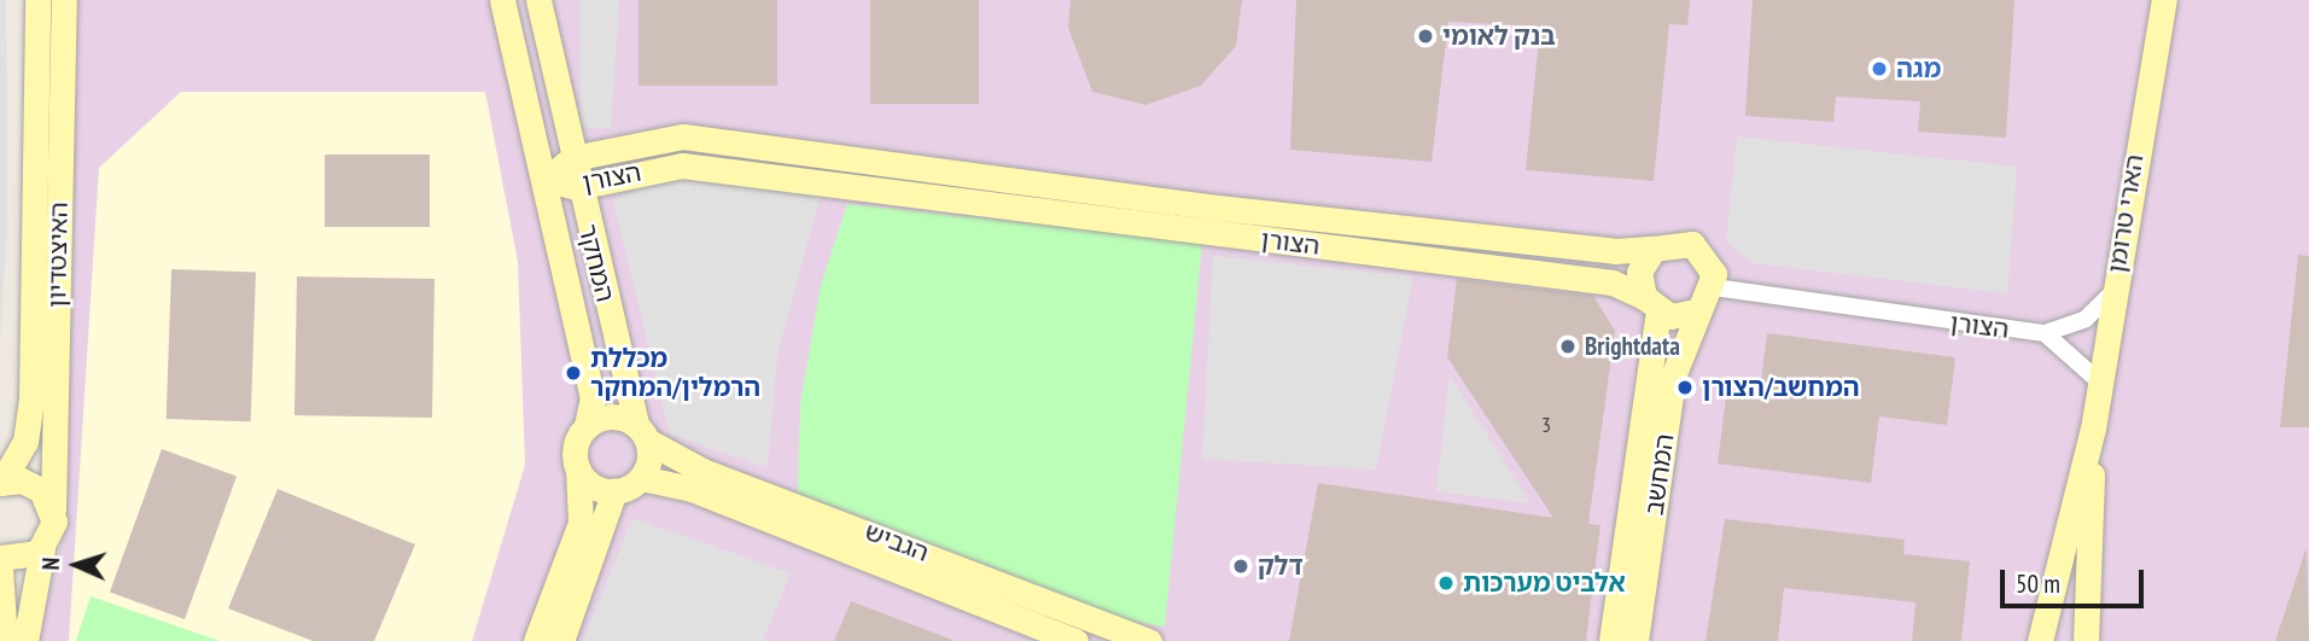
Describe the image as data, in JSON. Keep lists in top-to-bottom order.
{
  "streets": {
    "street": [
      "הצורן",
      "הארי טרומן",
      "האיצטדיון",
      "המחקר",
      "המחשב",
      "הגביש"
    ]
  },
  "crossings": [
    ["הצורן", "הארי טרומן"],
    ["הצורן", "המחקר"],
    ["הצורן", "המחשב"],
    ["המחקר", "הגביש"]
  ],
  "places": [
    "בנק לאומי",
    "מגה",
    "Brightdata",
    "מכללת הרמלין/המחקר",
    "המחשב/הצורן",
    "דלק",
    "אלביט מערכות"
  ],
  "house_numbers": ["3"],
  "scale_bar": "50 m",
  "north": "left"
}
